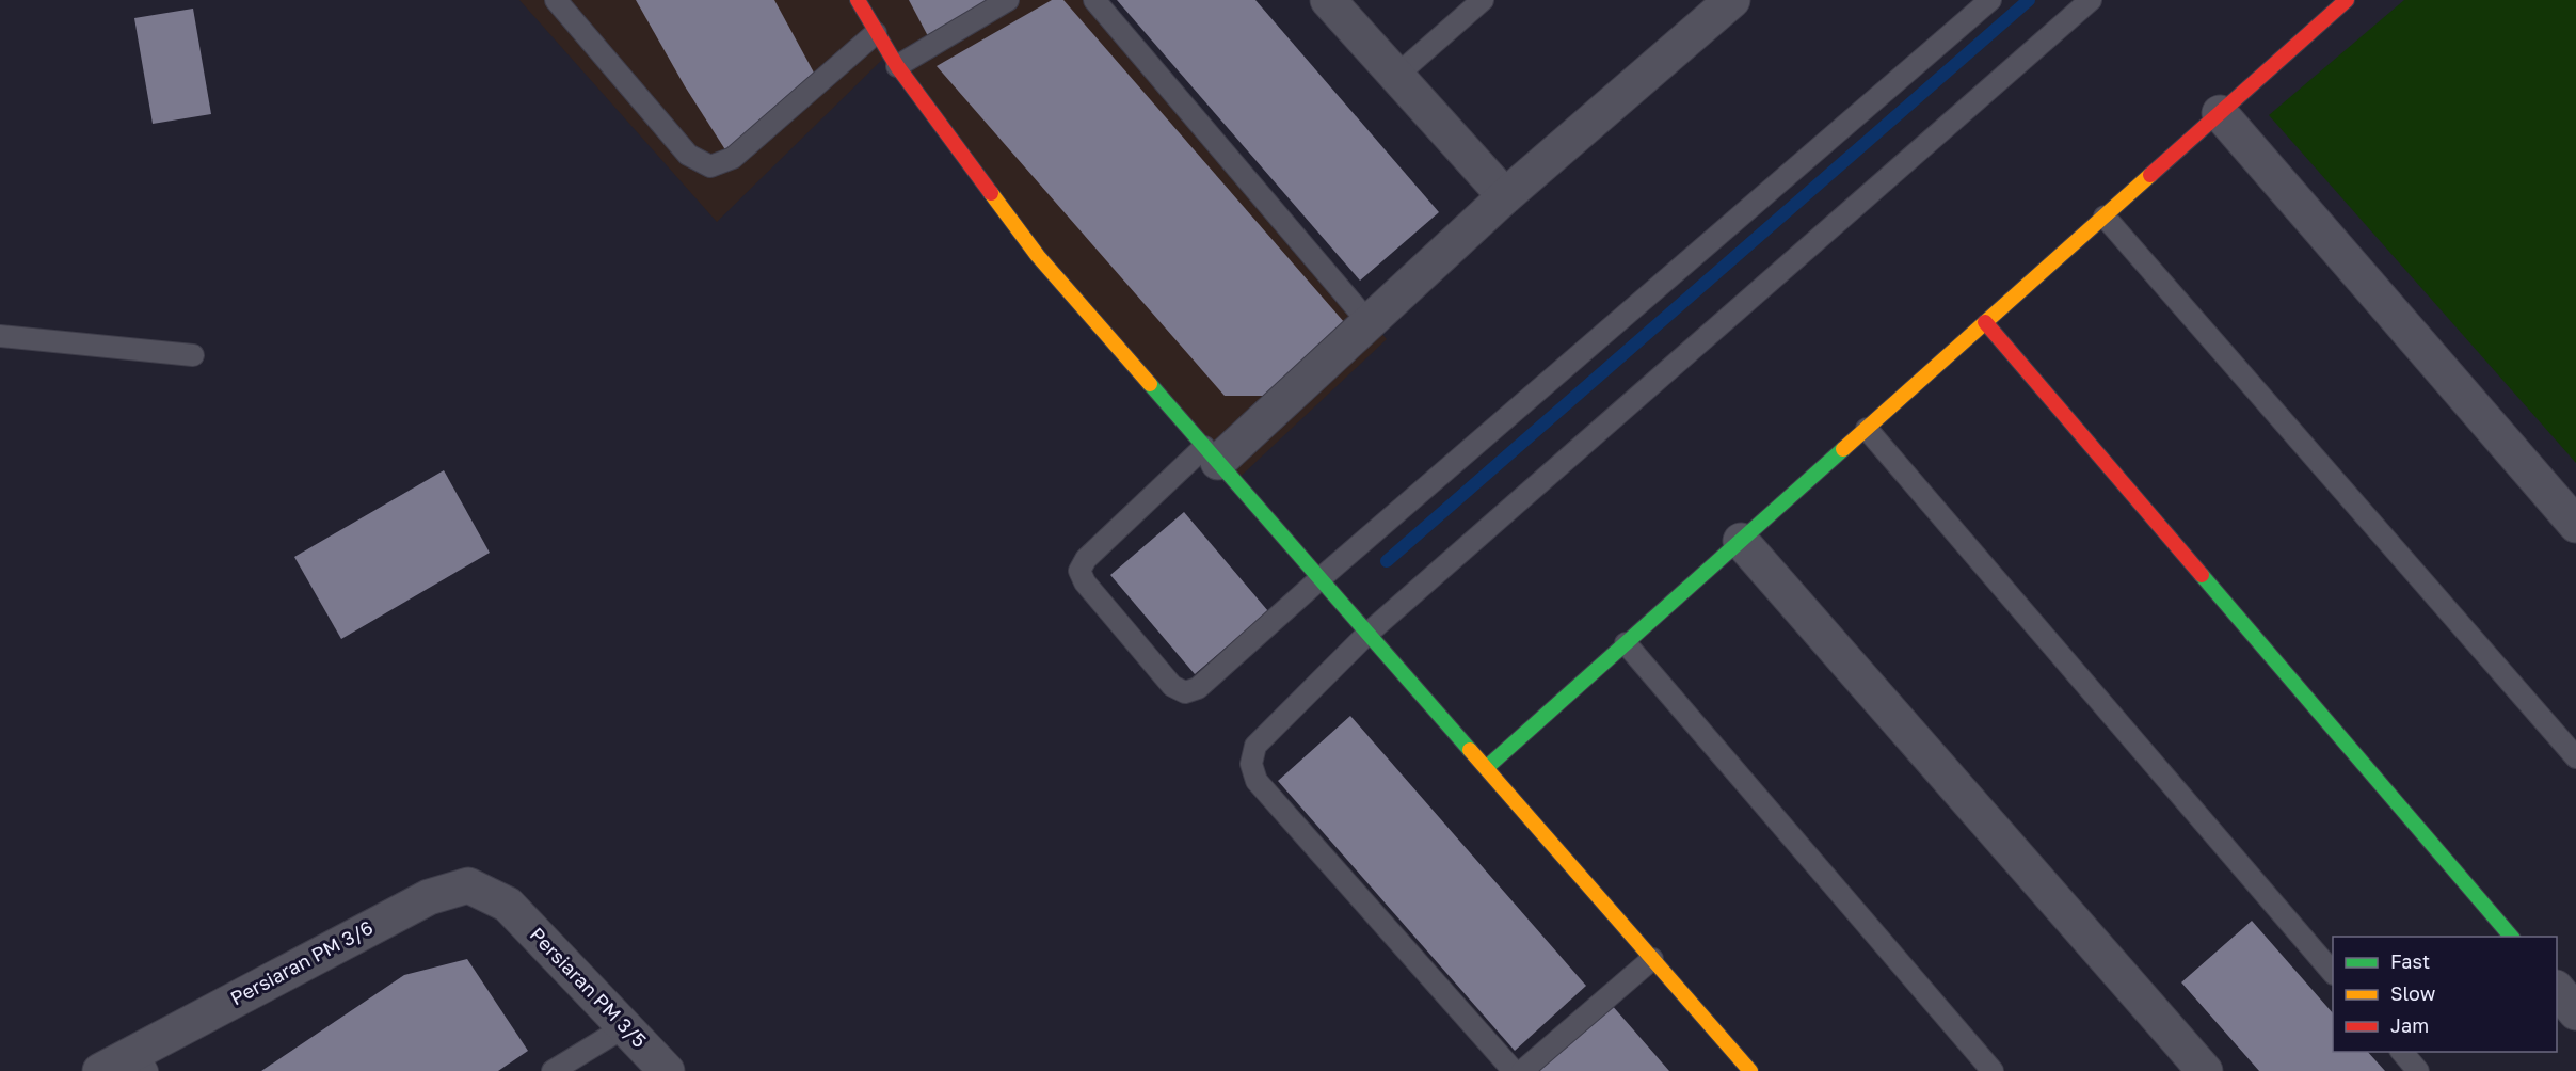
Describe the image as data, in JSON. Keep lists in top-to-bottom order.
{
  "streets": {
    "street": ["Persiaran PM 3/6", "Persiaran PM 3/5"]
  },
  "crossings": [
    ["Persiaran PM 3/6", "Persiaran PM 3/5"]
  ],
  "legend": ["Fast", "Slow", "Jam"]
}
